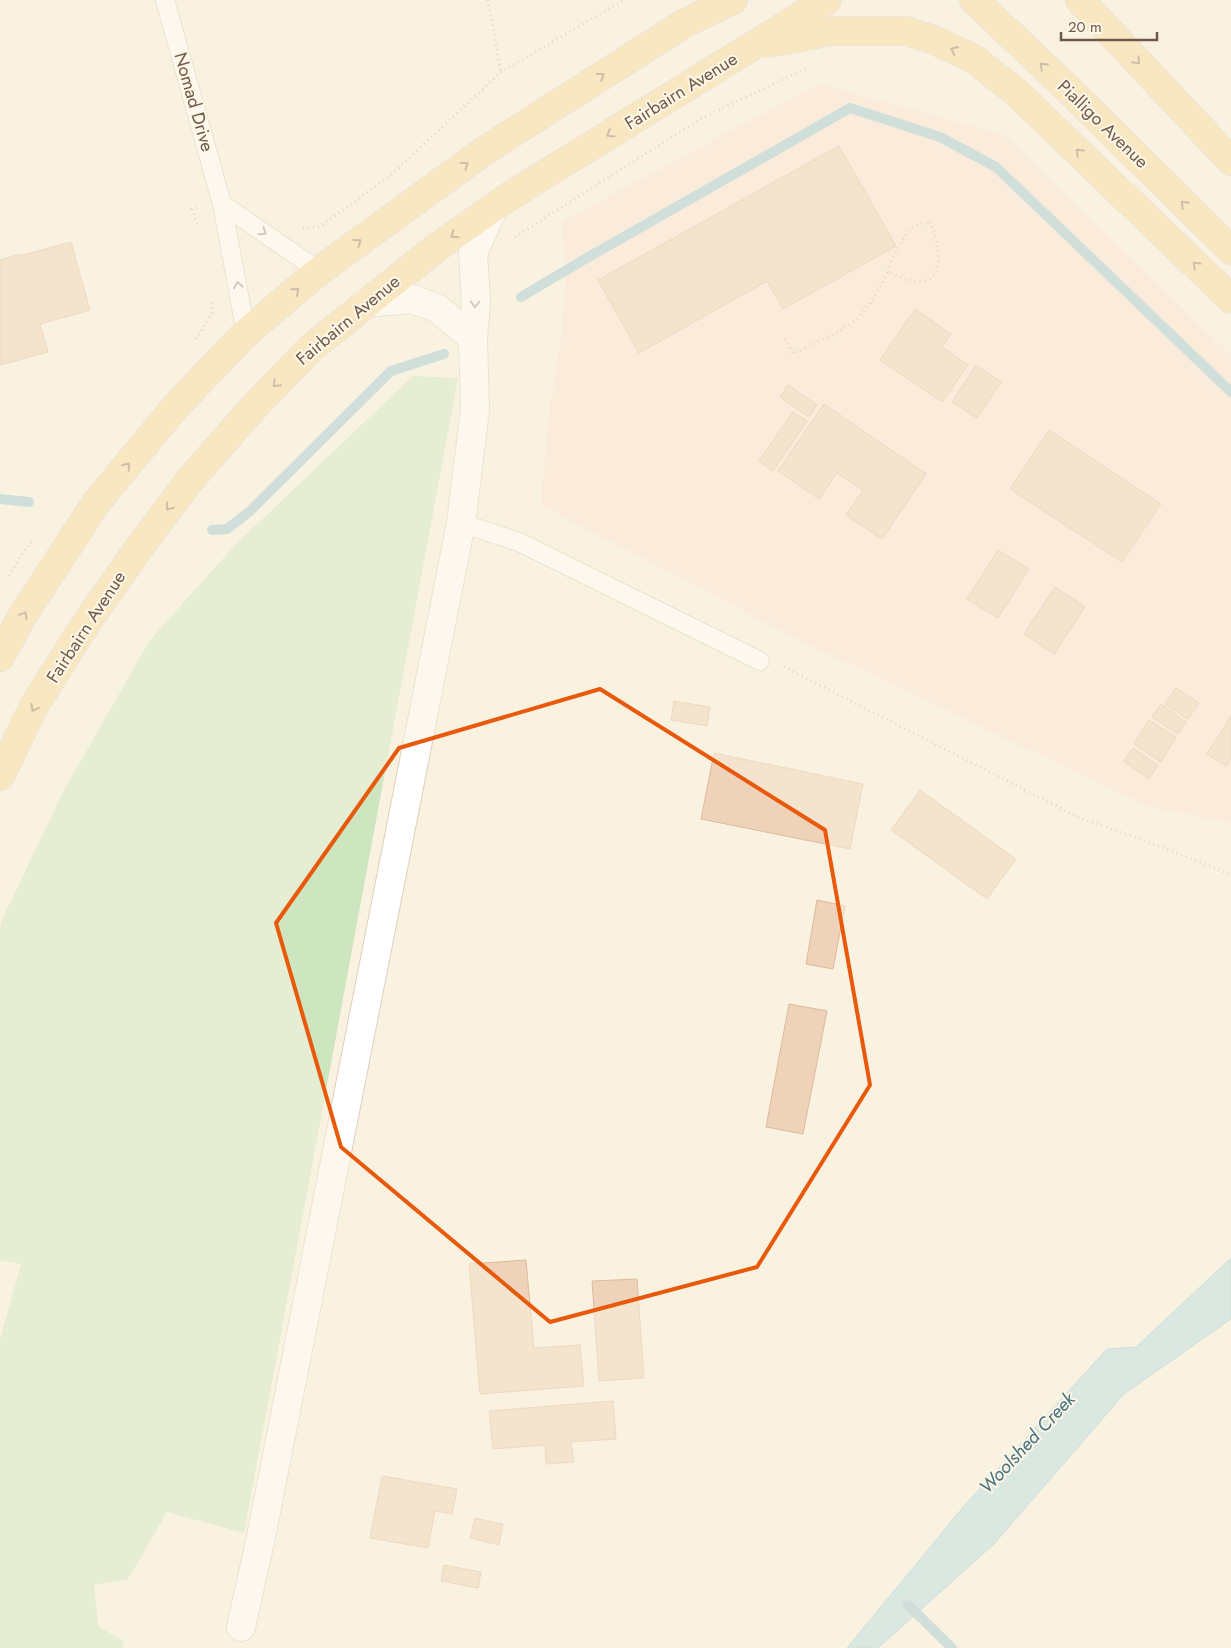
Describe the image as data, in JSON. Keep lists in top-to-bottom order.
{
  "streets": {
    "main road": ["Fairbairn Avenue", "Pialligo Avenue"],
    "lane": ["Nomad Drive"]
  },
  "one_way": ["Nomad Drive"],
  "water": ["Woolshed Creek"],
  "scale_bar": "20 m"
}
